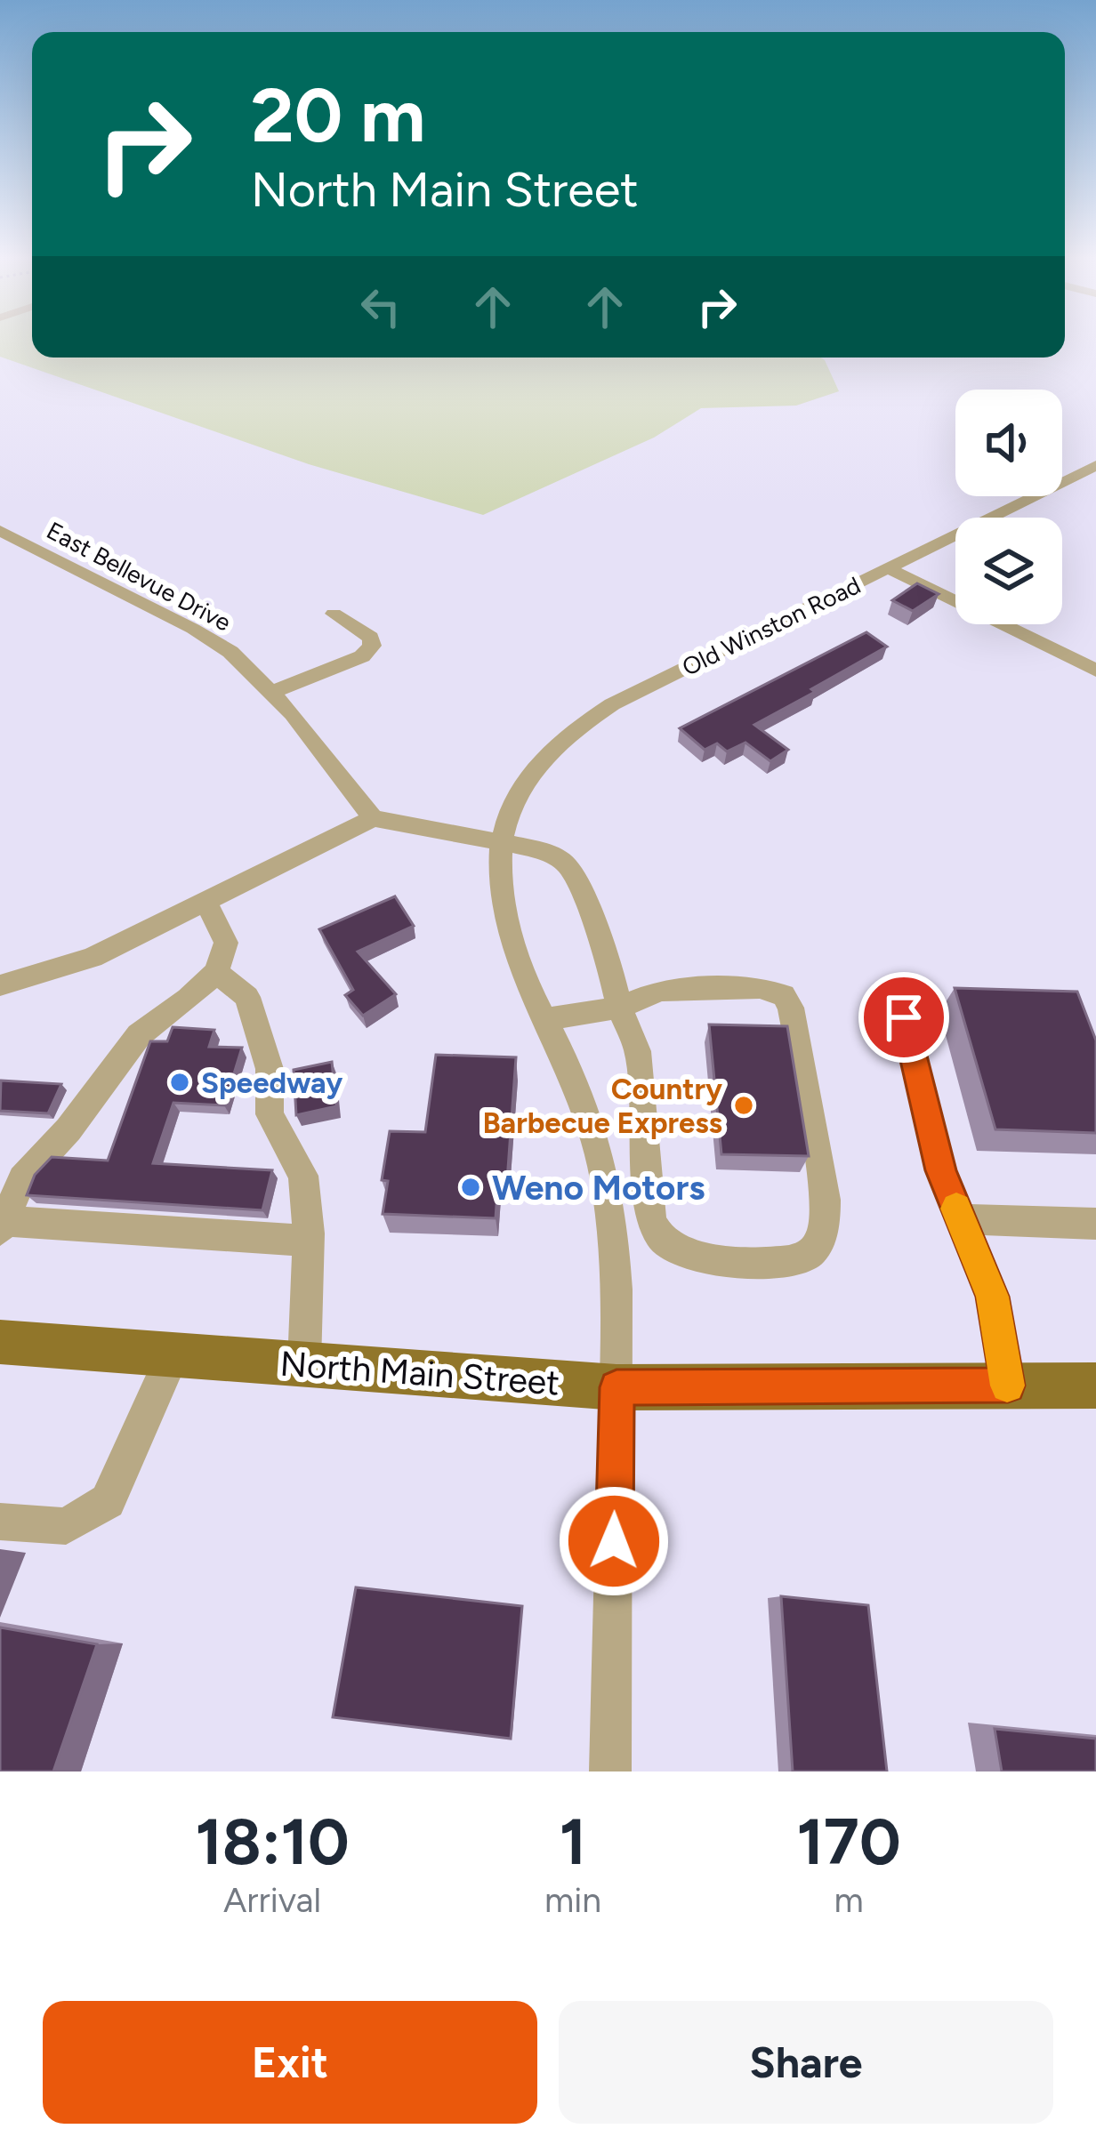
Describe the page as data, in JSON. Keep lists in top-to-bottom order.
{
  "streets": {
    "main road": ["North Main Street"],
    "street": ["East Bellevue Drive", "Old Winston Road"]
  },
  "crossings": [
    ["Old Winston Road", "North Main Street"]
  ],
  "places": ["Speedway", "Country Barbecue Express", "Weno Motors"],
  "page": {
    "turn": ["20 m", "North Main Street"],
    "eta": [
      "18:10",
      "Arrival",
      "1",
      "min",
      "170",
      "m"
    ],
    "buttons": ["Exit", "Share"]
  }
}
